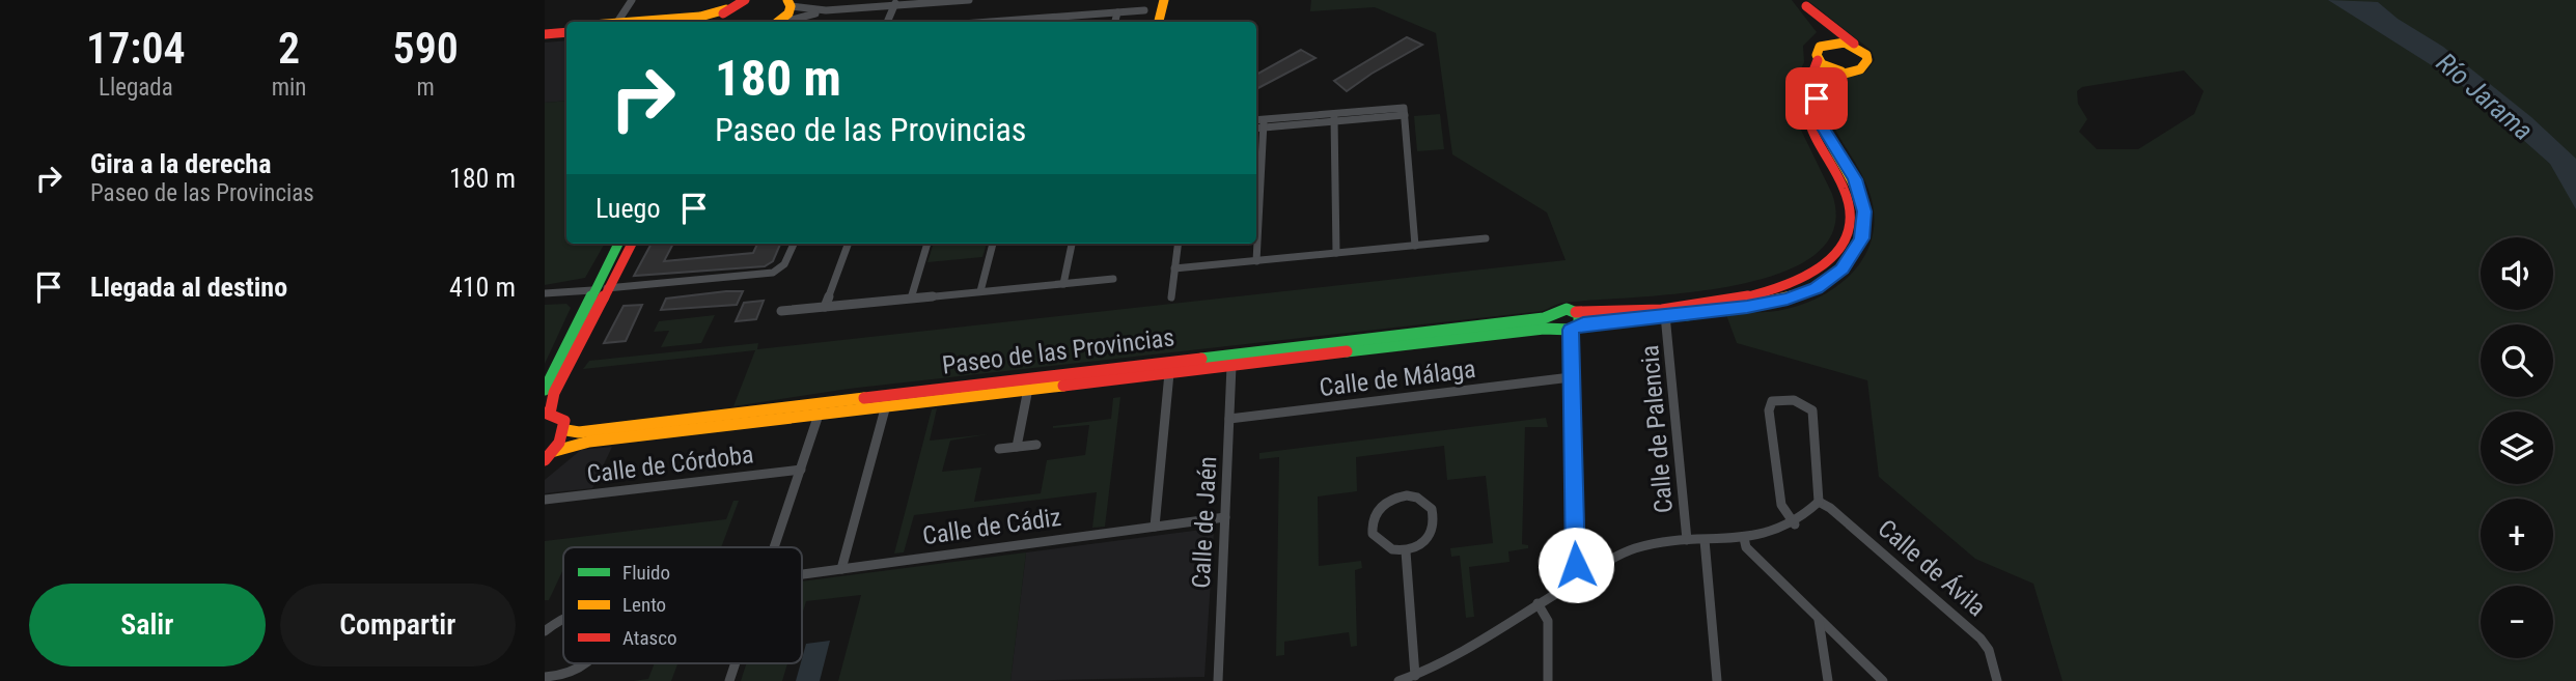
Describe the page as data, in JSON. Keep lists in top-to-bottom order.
{
  "streets": {
    "street": [
      "Paseo de las Provincias",
      "Calle de Málaga",
      "Calle de Palencia",
      "Calle de Córdoba",
      "Calle de Jaén",
      "Calle de Cádiz",
      "Calle de Ávila"
    ]
  },
  "crossings": [
    ["Paseo de las Provincias", "Calle de Palencia"],
    ["Paseo de las Provincias", "Calle de Jaén"],
    ["Calle de Málaga", "Calle de Jaén"],
    ["Calle de Jaén", "Calle de Cádiz"]
  ],
  "water": ["Río Jarama"],
  "legend": ["Fluido", "Lento", "Atasco"],
  "page": {
    "eta": [
      "17:04",
      "Llegada",
      "2",
      "min",
      "590",
      "m"
    ],
    "turn": ["180 m", "Paseo de las Provincias"],
    "list": [
      {
        "name": "Gira a la derecha",
        "note": "Paseo de las Provincias",
        "value": "180 m"
      },
      {
        "name": "Llegada al destino",
        "value": "410 m"
      }
    ],
    "then": "Luego",
    "map_buttons": ["+", "−"],
    "buttons": ["Salir", "Compartir"]
  }
}
